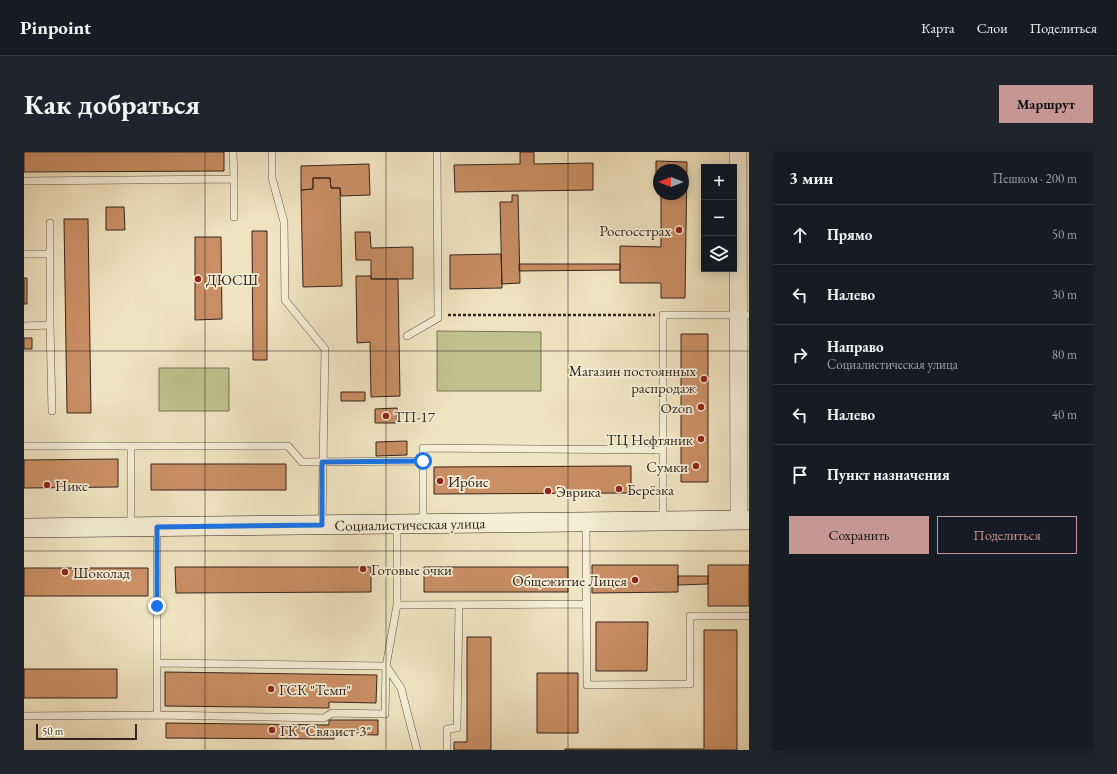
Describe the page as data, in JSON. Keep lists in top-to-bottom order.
{
  "streets": {
    "main road": ["Социалистическая улица"]
  },
  "places": [
    "Росгосстрах",
    "ДЮСШ",
    "Магазин постоянных распродаж",
    "Ozon",
    "ТП-17",
    "ТЦ Нефтяник",
    "Сумки",
    "Ирбис",
    "Никс",
    "Берёзка",
    "Эврика",
    "Готовые очки",
    "Шоколад",
    "Общежитие Лицея",
    "ГСК \"Темп\"",
    "ГК \"Связист-3\""
  ],
  "scale_bar": "50 m",
  "north": "left",
  "page": {
    "header": "Pinpoint",
    "nav": ["Карта", "Слои", "Поделиться"],
    "buttons": [
      "Маршрут",
      ["Сохранить", "Поделиться"]
    ],
    "title": "Как добраться",
    "heading": ["3 мин", "Пешком · 200 m"],
    "map_buttons": ["+", "−"],
    "list": [
      ["Прямо", "50 m"],
      ["Налево", "30 m"],
      ["Направо", "Социалистическая улица", "80 m"],
      ["Налево", "40 m"],
      "Пункт назначения"
    ],
    "scale": "50 m"
  }
}
